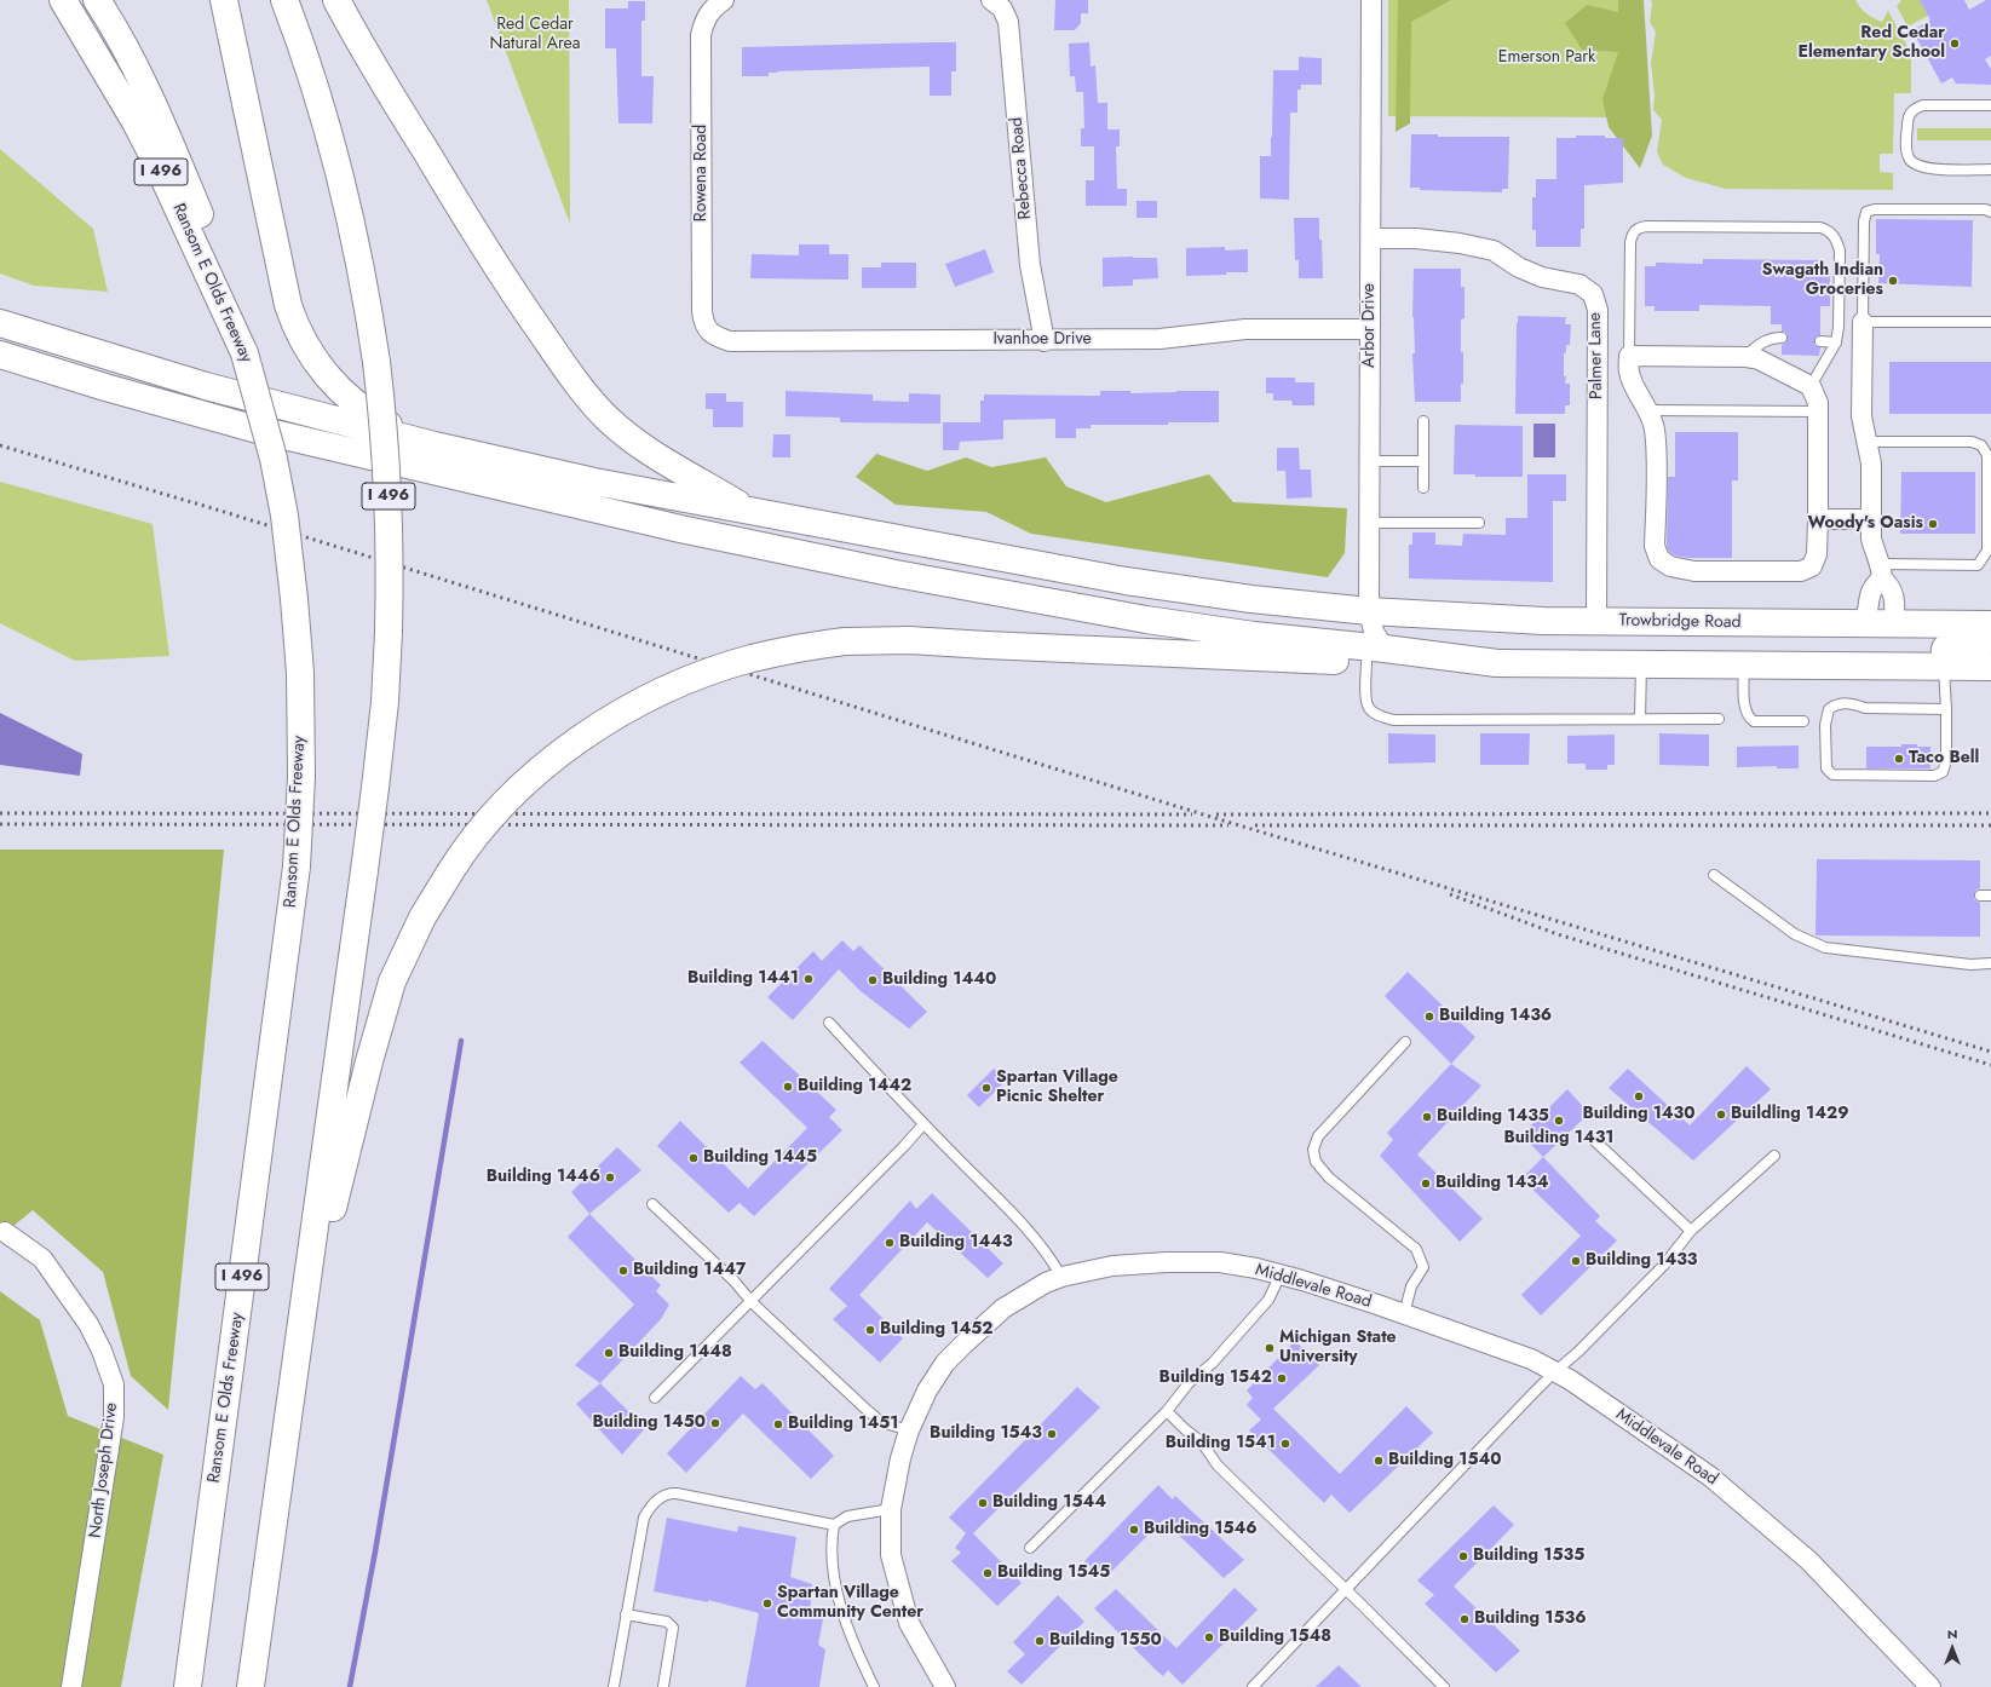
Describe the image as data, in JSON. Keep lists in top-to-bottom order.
{
  "streets": {
    "main road": ["I 496", "Ransom E Olds Freeway", "Trowbridge Road"],
    "street": [
      "Rebecca Road",
      "Rowena Road",
      "Arbor Drive",
      "Ivanhoe Drive",
      "Palmer Lane",
      "Middlevale Road",
      "North Joseph Drive"
    ]
  },
  "crossings": [
    ["Rebecca Road", "Ivanhoe Drive"],
    ["Rowena Road", "Ivanhoe Drive"],
    ["Arbor Drive", "Ivanhoe Drive"],
    ["Arbor Drive", "Palmer Lane"],
    ["Arbor Drive", "Trowbridge Road"],
    ["Palmer Lane", "Trowbridge Road"]
  ],
  "parks": ["Red Cedar Natural Area", "Emerson Park"],
  "places": [
    "Red Cedar Elementary School",
    "Swagath Indian Groceries",
    "Woody's Oasis",
    "Taco Bell",
    "Building 1441",
    "Building 1440",
    "Building 1436",
    "Building 1442",
    "Spartan Village Picnic Shelter",
    "Building 1430",
    "Buildling 1429",
    "Building 1435",
    "Building 1431",
    "Building 1445",
    "Building 1446",
    "Building 1434",
    "Building 1443",
    "Building 1433",
    "Building 1447",
    "Building 1452",
    "Michigan State University",
    "Building 1448",
    "Building 1542",
    "Building 1450",
    "Building 1451",
    "Building 1543",
    "Building 1541",
    "Building 1540",
    "Building 1544",
    "Building 1546",
    "Building 1535",
    "Building 1545",
    "Spartan Village Community Center",
    "Building 1536",
    "Building 1548",
    "Building 1550"
  ],
  "north": "top"
}
